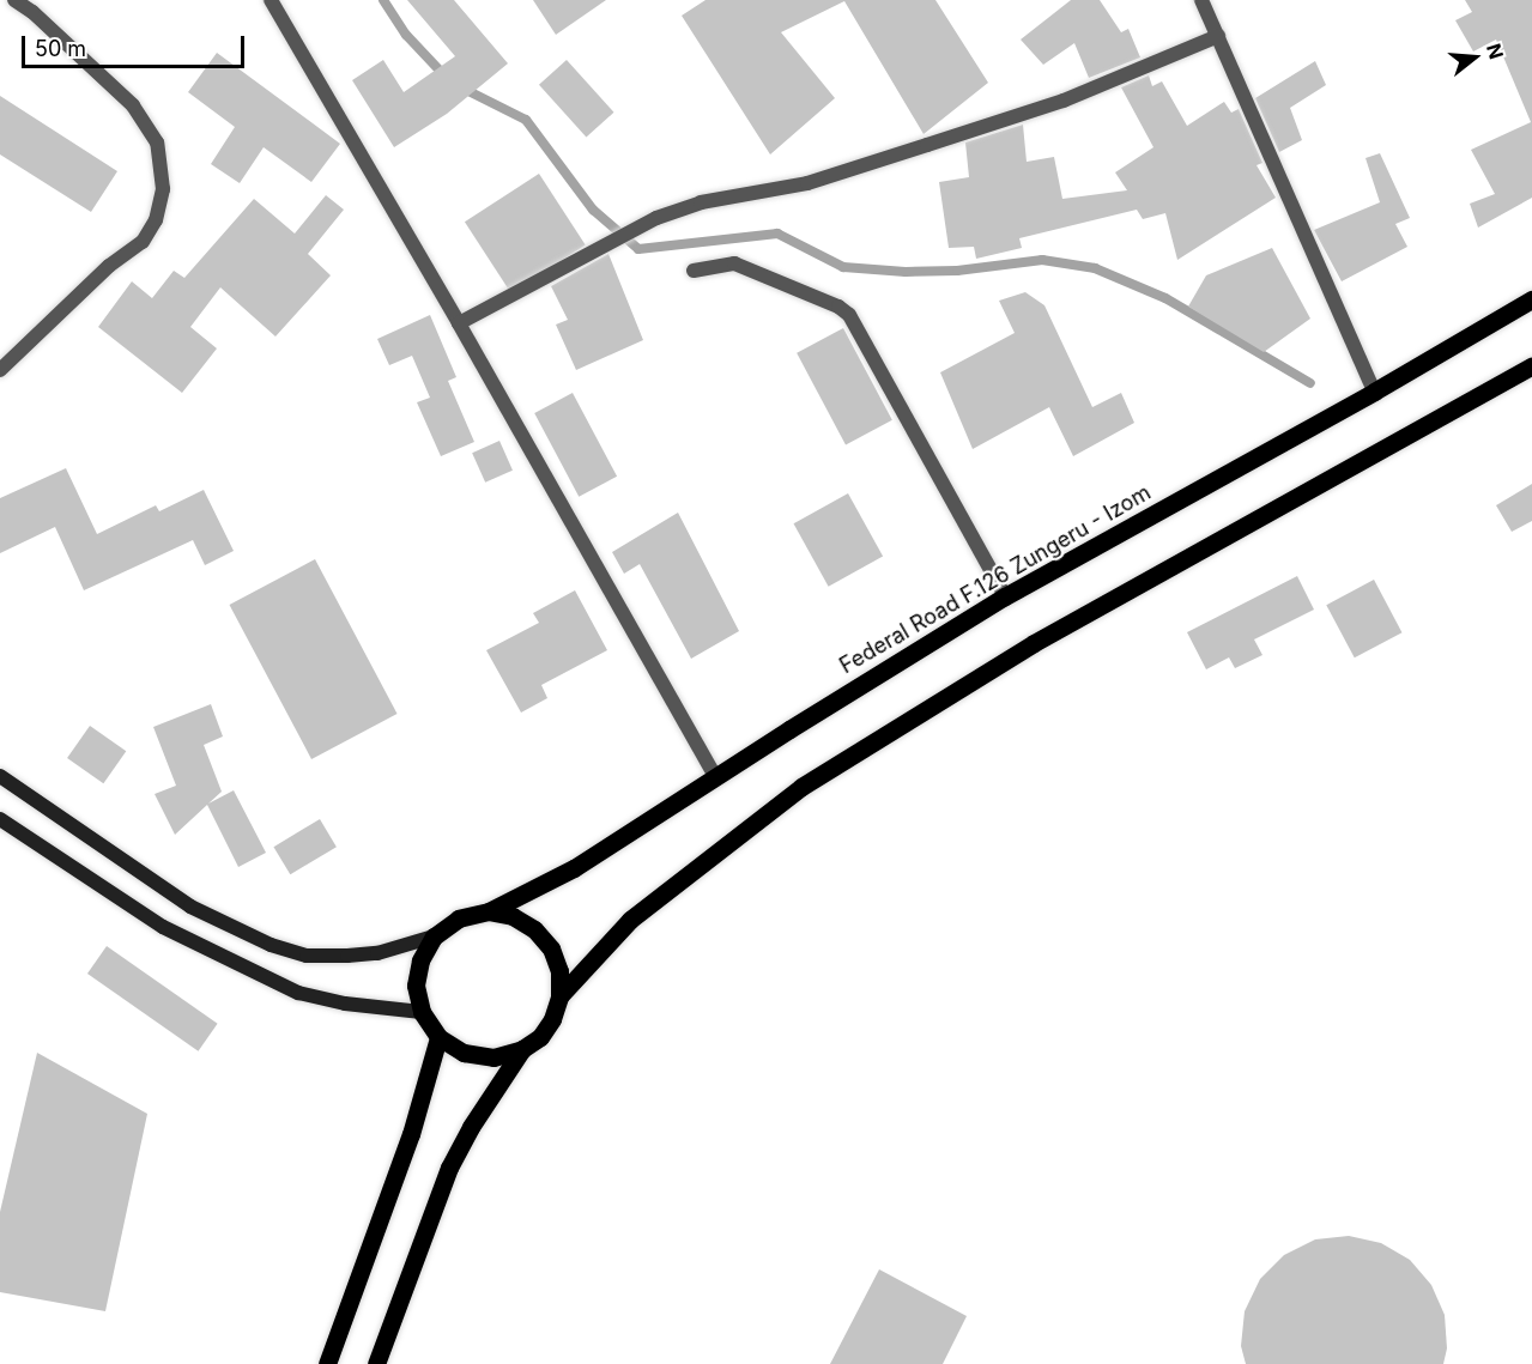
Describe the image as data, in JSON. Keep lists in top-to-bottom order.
{
  "streets": {
    "main road": ["Federal Road F.126 Zungeru - Izom"]
  },
  "scale_bar": "50 m",
  "north": "right"
}
